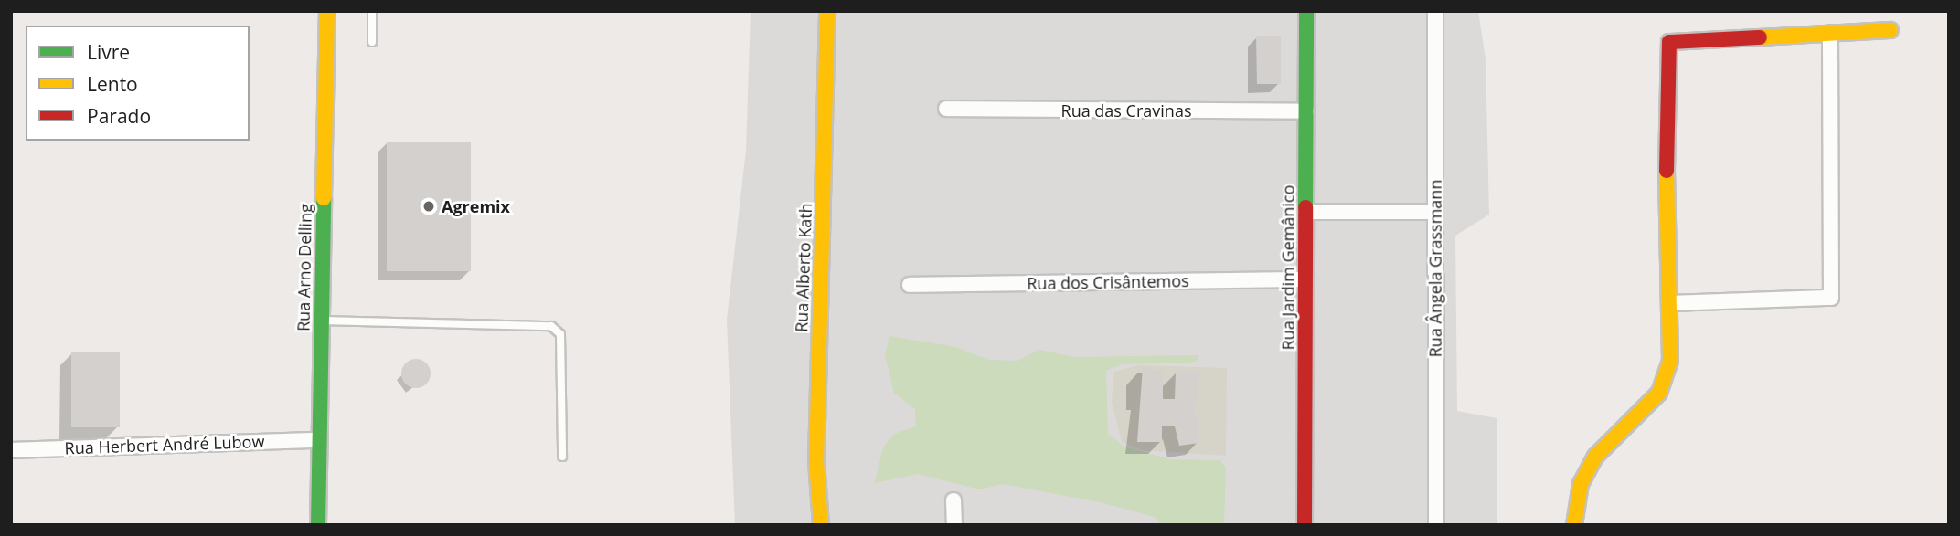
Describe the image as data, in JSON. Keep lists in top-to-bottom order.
{
  "streets": {
    "street": [
      "Rua das Cravinas",
      "Rua Arno Delling",
      "Rua Alberto Kath",
      "Rua Jardim Gemânico",
      "Rua Ângela Grassmann",
      "Rua dos Crisântemos",
      "Rua Herbert André Lubow"
    ]
  },
  "crossings": [
    ["Rua das Cravinas", "Rua Jardim Gemânico"],
    ["Rua Arno Delling", "Rua Herbert André Lubow"],
    ["Rua Jardim Gemânico", "Rua dos Crisântemos"]
  ],
  "places": ["Agremix"],
  "legend": ["Livre", "Lento", "Parado"]
}
